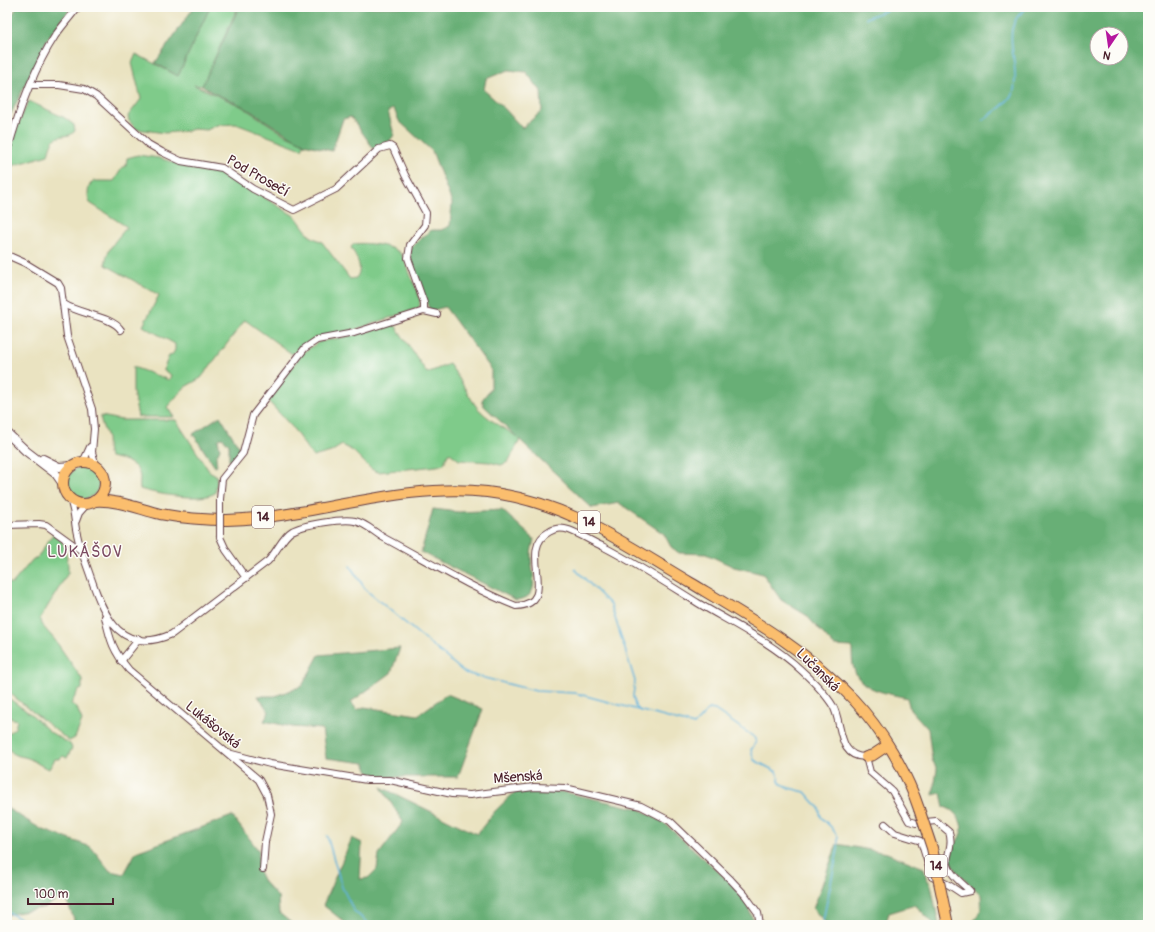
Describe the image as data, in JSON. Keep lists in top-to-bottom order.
{
  "streets": {
    "main road": ["14"],
    "street": [
      "Pod Prosečí",
      "Lučanská",
      "Lukášovská",
      "Mšenská"
    ]
  },
  "crossings": [
    ["Lukášovská", "Mšenská"]
  ],
  "districts": ["LUKÁŠOV"],
  "scale_bar": "100 m",
  "north": "bottom"
}
